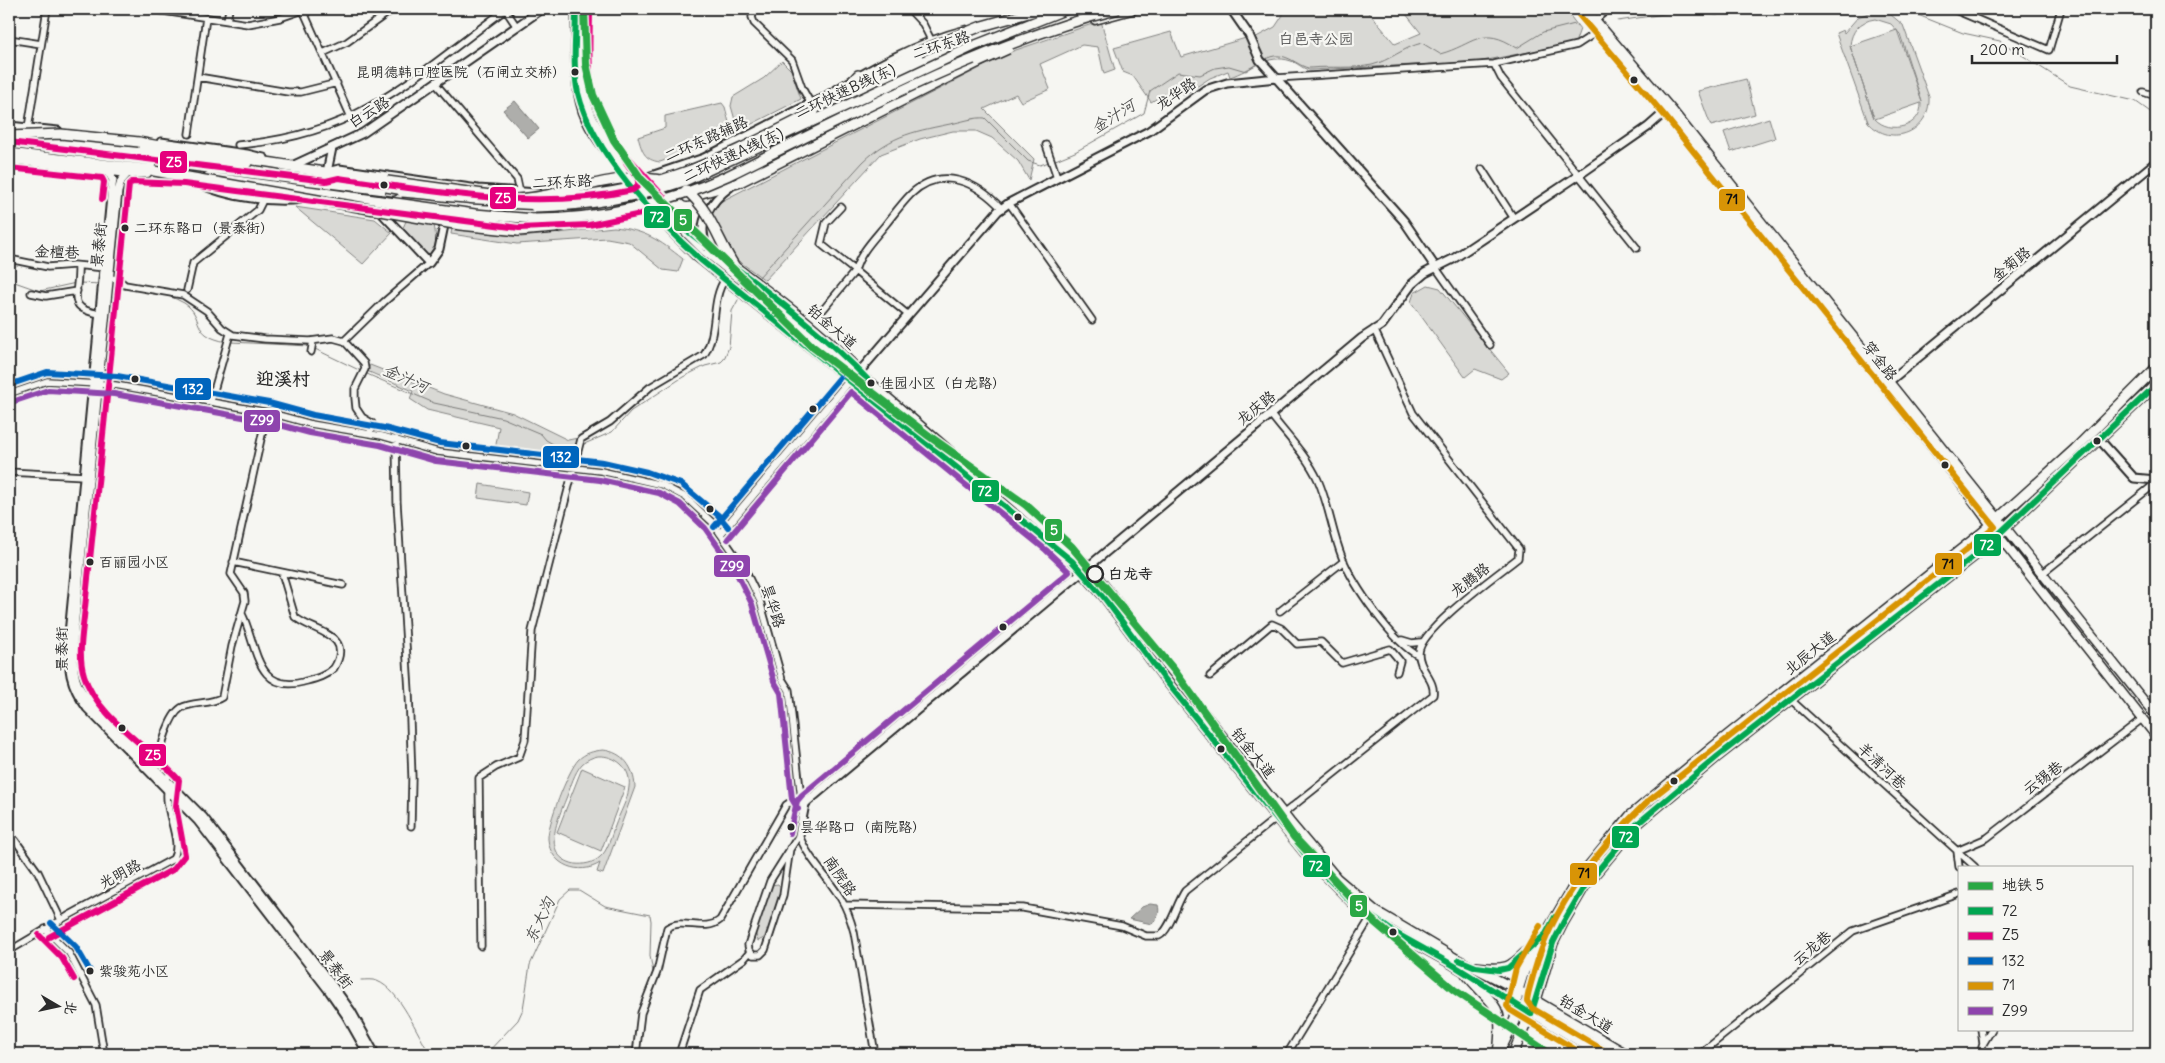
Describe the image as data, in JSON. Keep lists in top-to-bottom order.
{
  "streets": {
    "main road": [
      "二环东路",
      "二环快速B线(东)",
      "二环快速A线(东)",
      "铂金大道",
      "穿金路",
      "北辰大道"
    ],
    "street": [
      "龙华路",
      "白云路",
      "二环东路辅路",
      "景泰街",
      "金檀巷",
      "金菊路",
      "龙庆路",
      "龙腾路",
      "昙华路",
      "羊清河巷",
      "云锡巷",
      "光明路",
      "南院路",
      "云龙巷"
    ]
  },
  "crossings": [
    ["二环东路", "二环东路辅路"],
    ["二环东路", "二环快速A线(东)"],
    ["龙华路", "铂金大道"],
    ["龙华路", "穿金路"],
    ["景泰街", "金檀巷"],
    ["景泰街", "昙华路"],
    ["景泰街", "光明路"],
    ["金菊路", "穿金路"],
    ["铂金大道", "龙庆路"],
    ["铂金大道", "北辰大道"],
    ["穿金路", "龙庆路"],
    ["穿金路", "北辰大道"],
    ["穿金路", "云锡巷"],
    ["龙庆路", "龙腾路"],
    ["北辰大道", "羊清河巷"],
    ["羊清河巷", "云锡巷"]
  ],
  "districts": ["迎溪村"],
  "water": ["金汁河", "东大沟"],
  "parks": ["白邑寺公园"],
  "places": [
    "昆明德韩口腔医院（石闸立交桥）",
    "二环东路口（景泰街）",
    "佳园小区（白龙路）",
    "百丽园小区",
    "白龙寺",
    "昙华路口（南院路）",
    "紫骏苑小区"
  ],
  "lines": [
    "metro line 5",
    "transit line 72",
    "transit line Z5",
    "transit line 71",
    "transit line 132",
    "transit line Z99"
  ],
  "legend": [
    "地铁 5",
    "72",
    "Z5",
    "132",
    "71",
    "Z99"
  ],
  "scale_bar": "200 m",
  "north": "right"
}
